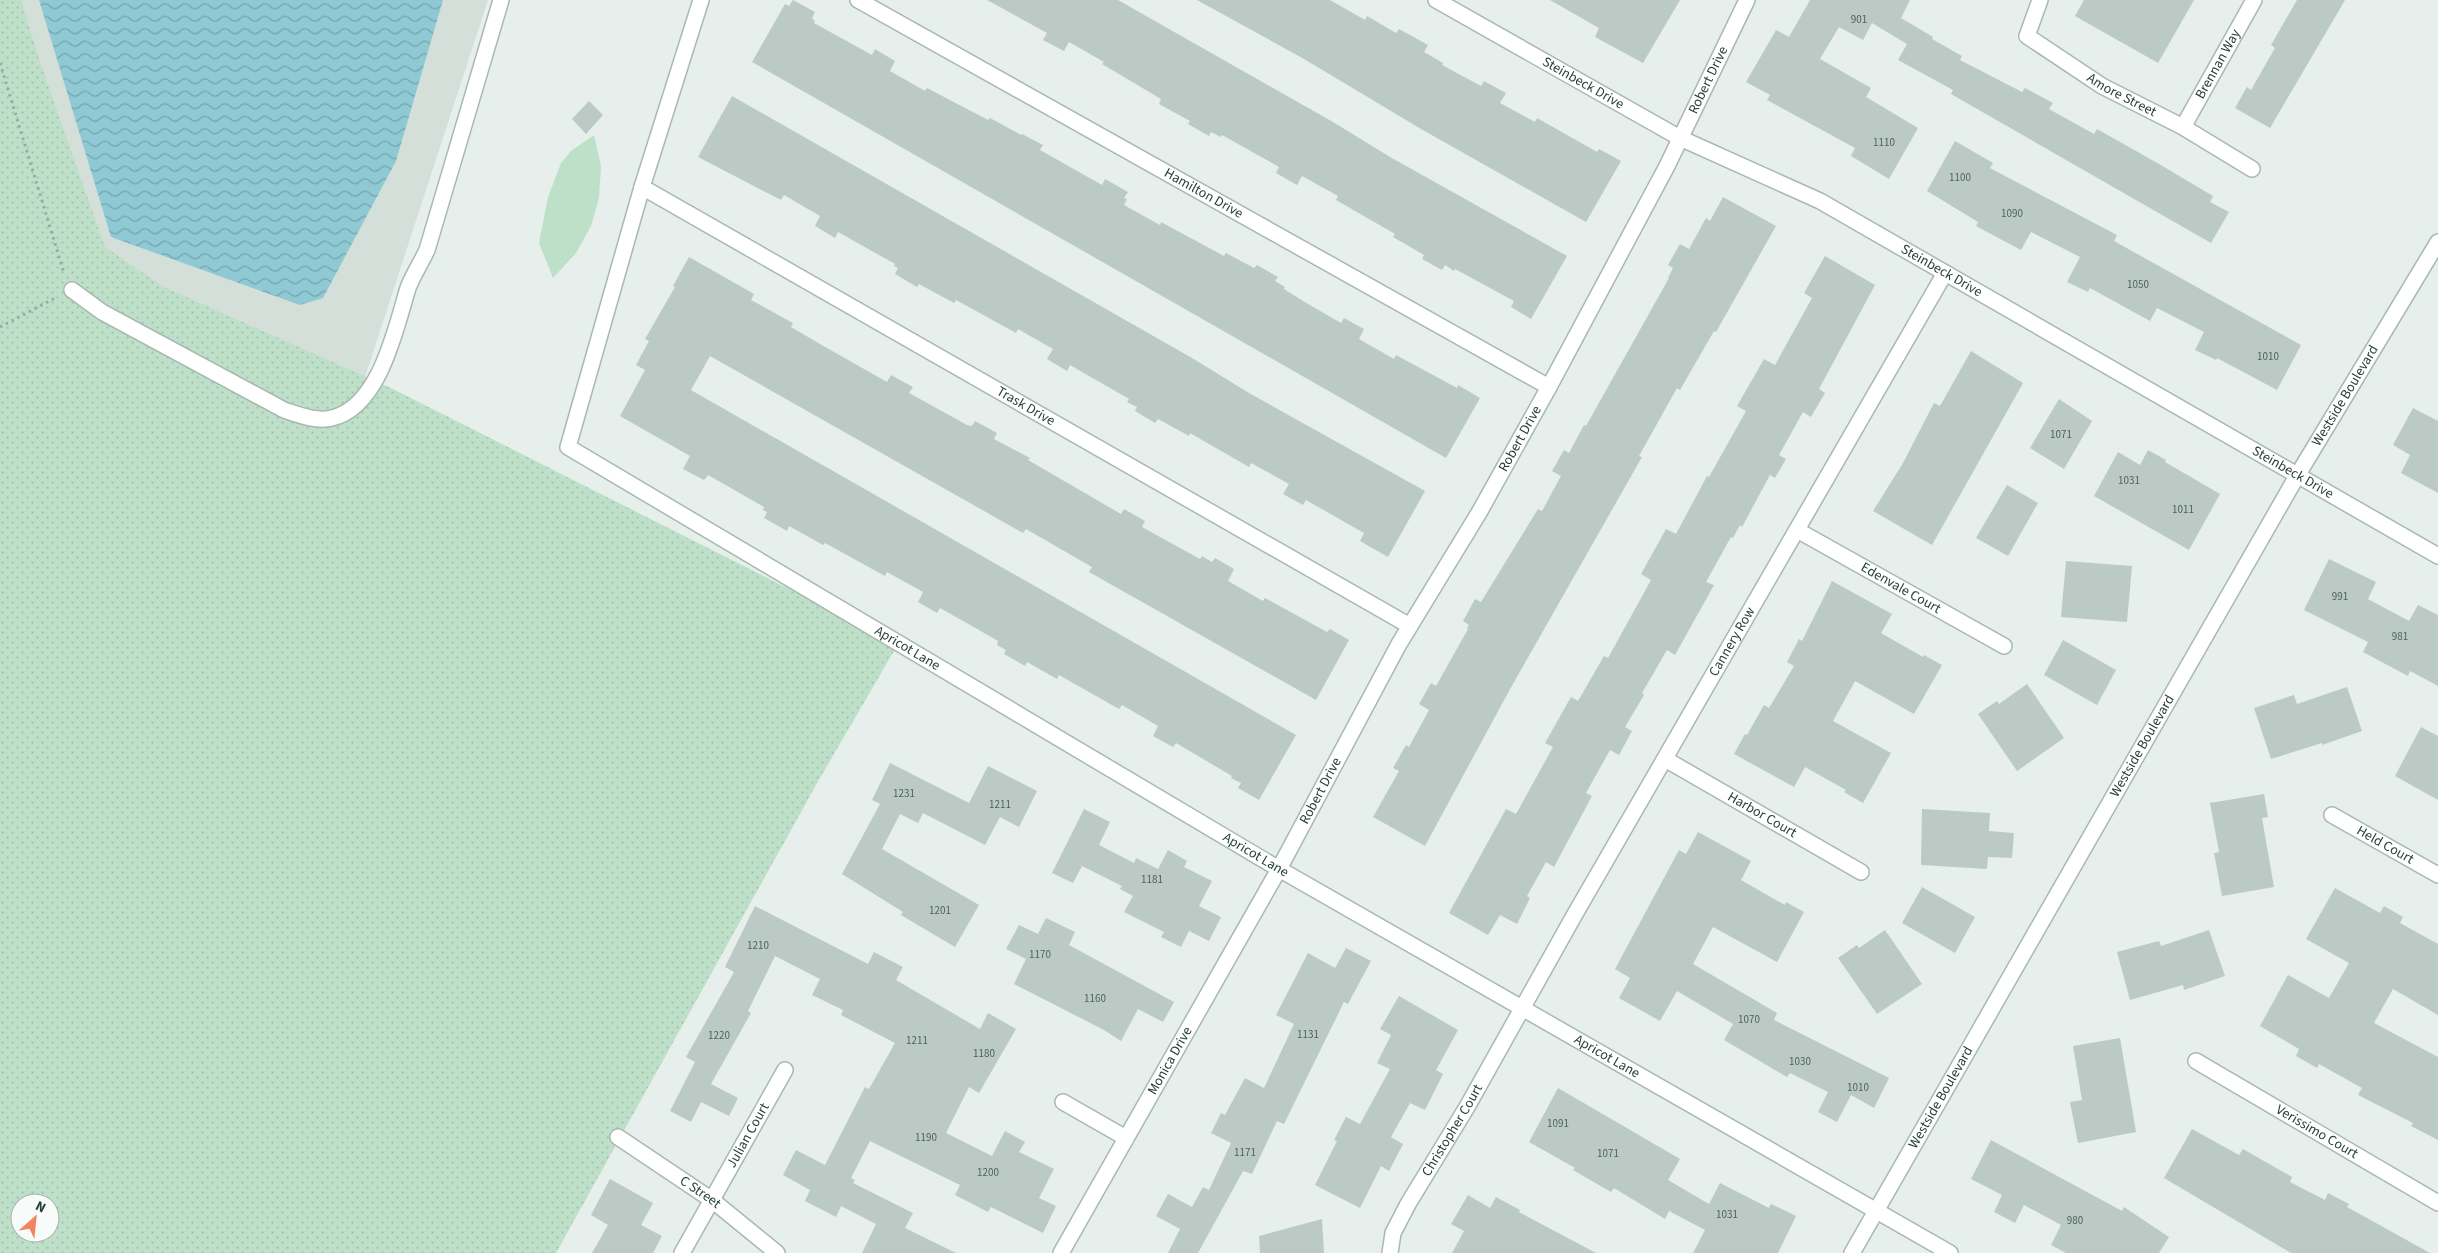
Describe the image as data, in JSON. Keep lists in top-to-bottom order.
{
  "streets": {
    "street": [
      "Brennan Way",
      "Robert Drive",
      "Steinbeck Drive",
      "Amore Street",
      "Hamilton Drive",
      "Westside Boulevard",
      "Trask Drive",
      "Edenvale Court",
      "Cannery Row",
      "Apricot Lane",
      "Harbor Court",
      "Held Court",
      "Monica Drive",
      "Christopher Court",
      "Verissimo Court",
      "Julian Court",
      "C Street"
    ]
  },
  "crossings": [
    ["Brennan Way", "Amore Street"],
    ["Robert Drive", "Steinbeck Drive"],
    ["Robert Drive", "Hamilton Drive"],
    ["Robert Drive", "Trask Drive"],
    ["Robert Drive", "Apricot Lane"],
    ["Robert Drive", "Monica Drive"],
    ["Steinbeck Drive", "Westside Boulevard"],
    ["Steinbeck Drive", "Cannery Row"],
    ["Westside Boulevard", "Apricot Lane"],
    ["Trask Drive", "Apricot Lane"],
    ["Edenvale Court", "Cannery Row"],
    ["Cannery Row", "Apricot Lane"],
    ["Cannery Row", "Harbor Court"],
    ["Cannery Row", "Christopher Court"],
    ["Apricot Lane", "Monica Drive"],
    ["Apricot Lane", "Christopher Court"],
    ["Julian Court", "C Street"]
  ],
  "house_numbers": [
    "901",
    "1110",
    "1100",
    "1090",
    "1050",
    "1010",
    "1071",
    "1031",
    "1011",
    "991",
    "981",
    "1231",
    "1211",
    "1181",
    "1201",
    "1210",
    "1170",
    "1160",
    "1070",
    "1131",
    "1220",
    "1211",
    "1180",
    "1030",
    "1010",
    "1091",
    "1190",
    "1171",
    "1071",
    "1200",
    "1031",
    "980"
  ],
  "north": "top right"
}
